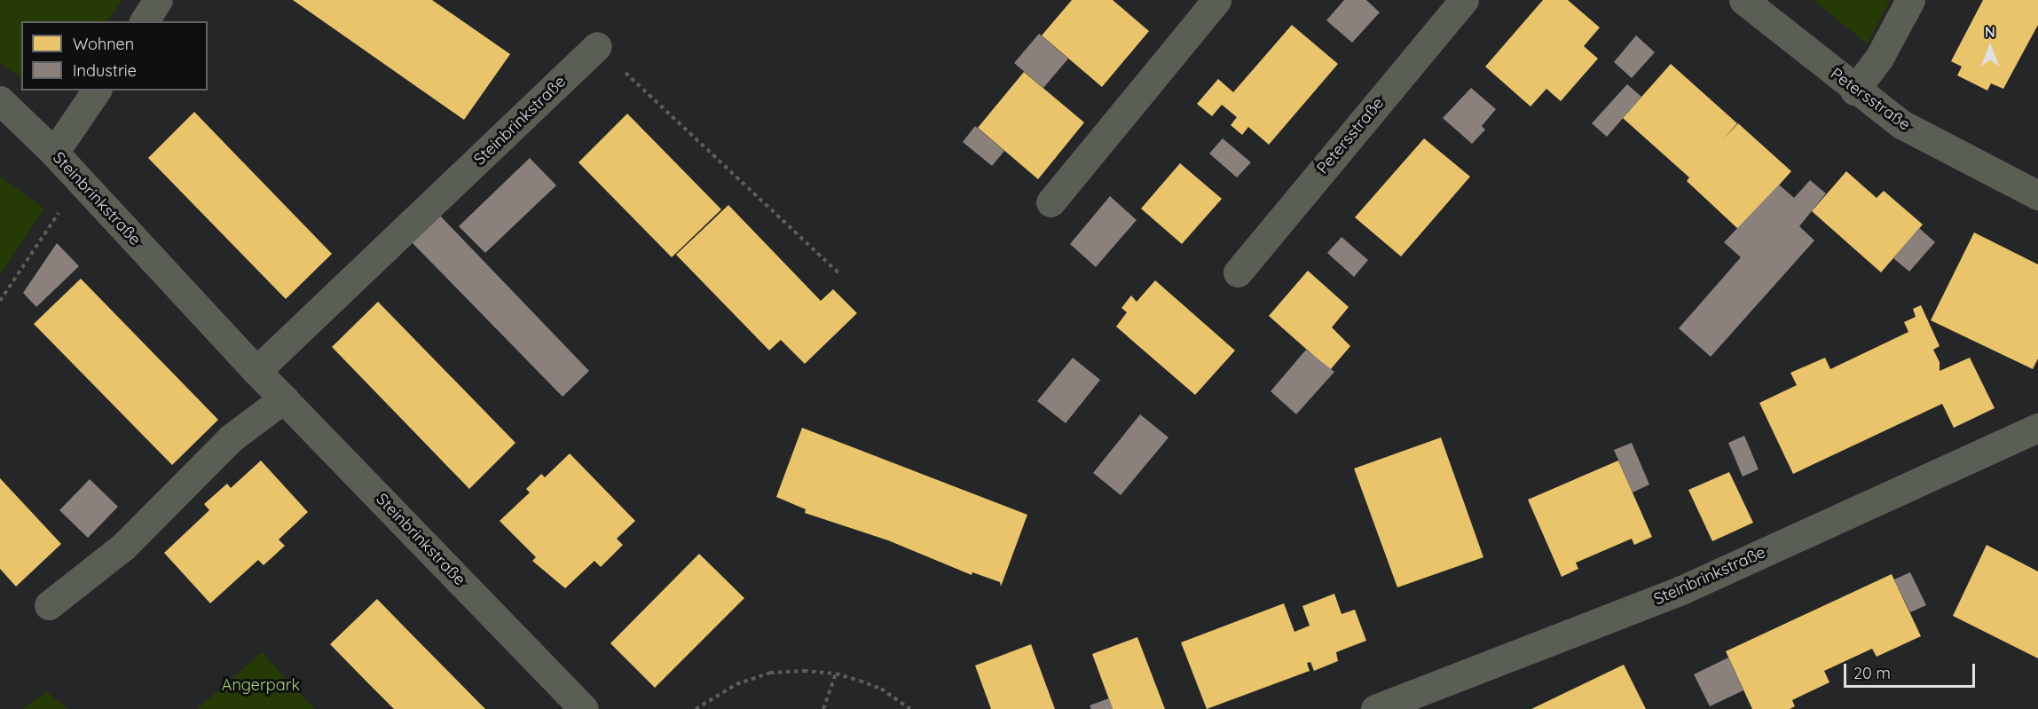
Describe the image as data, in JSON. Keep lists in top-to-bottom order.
{
  "streets": {
    "street": ["Petersstraße", "Steinbrinkstraße"]
  },
  "parks": ["Angerpark"],
  "legend": ["Wohnen", "Industrie"],
  "scale_bar": "20 m",
  "north": "top"
}
